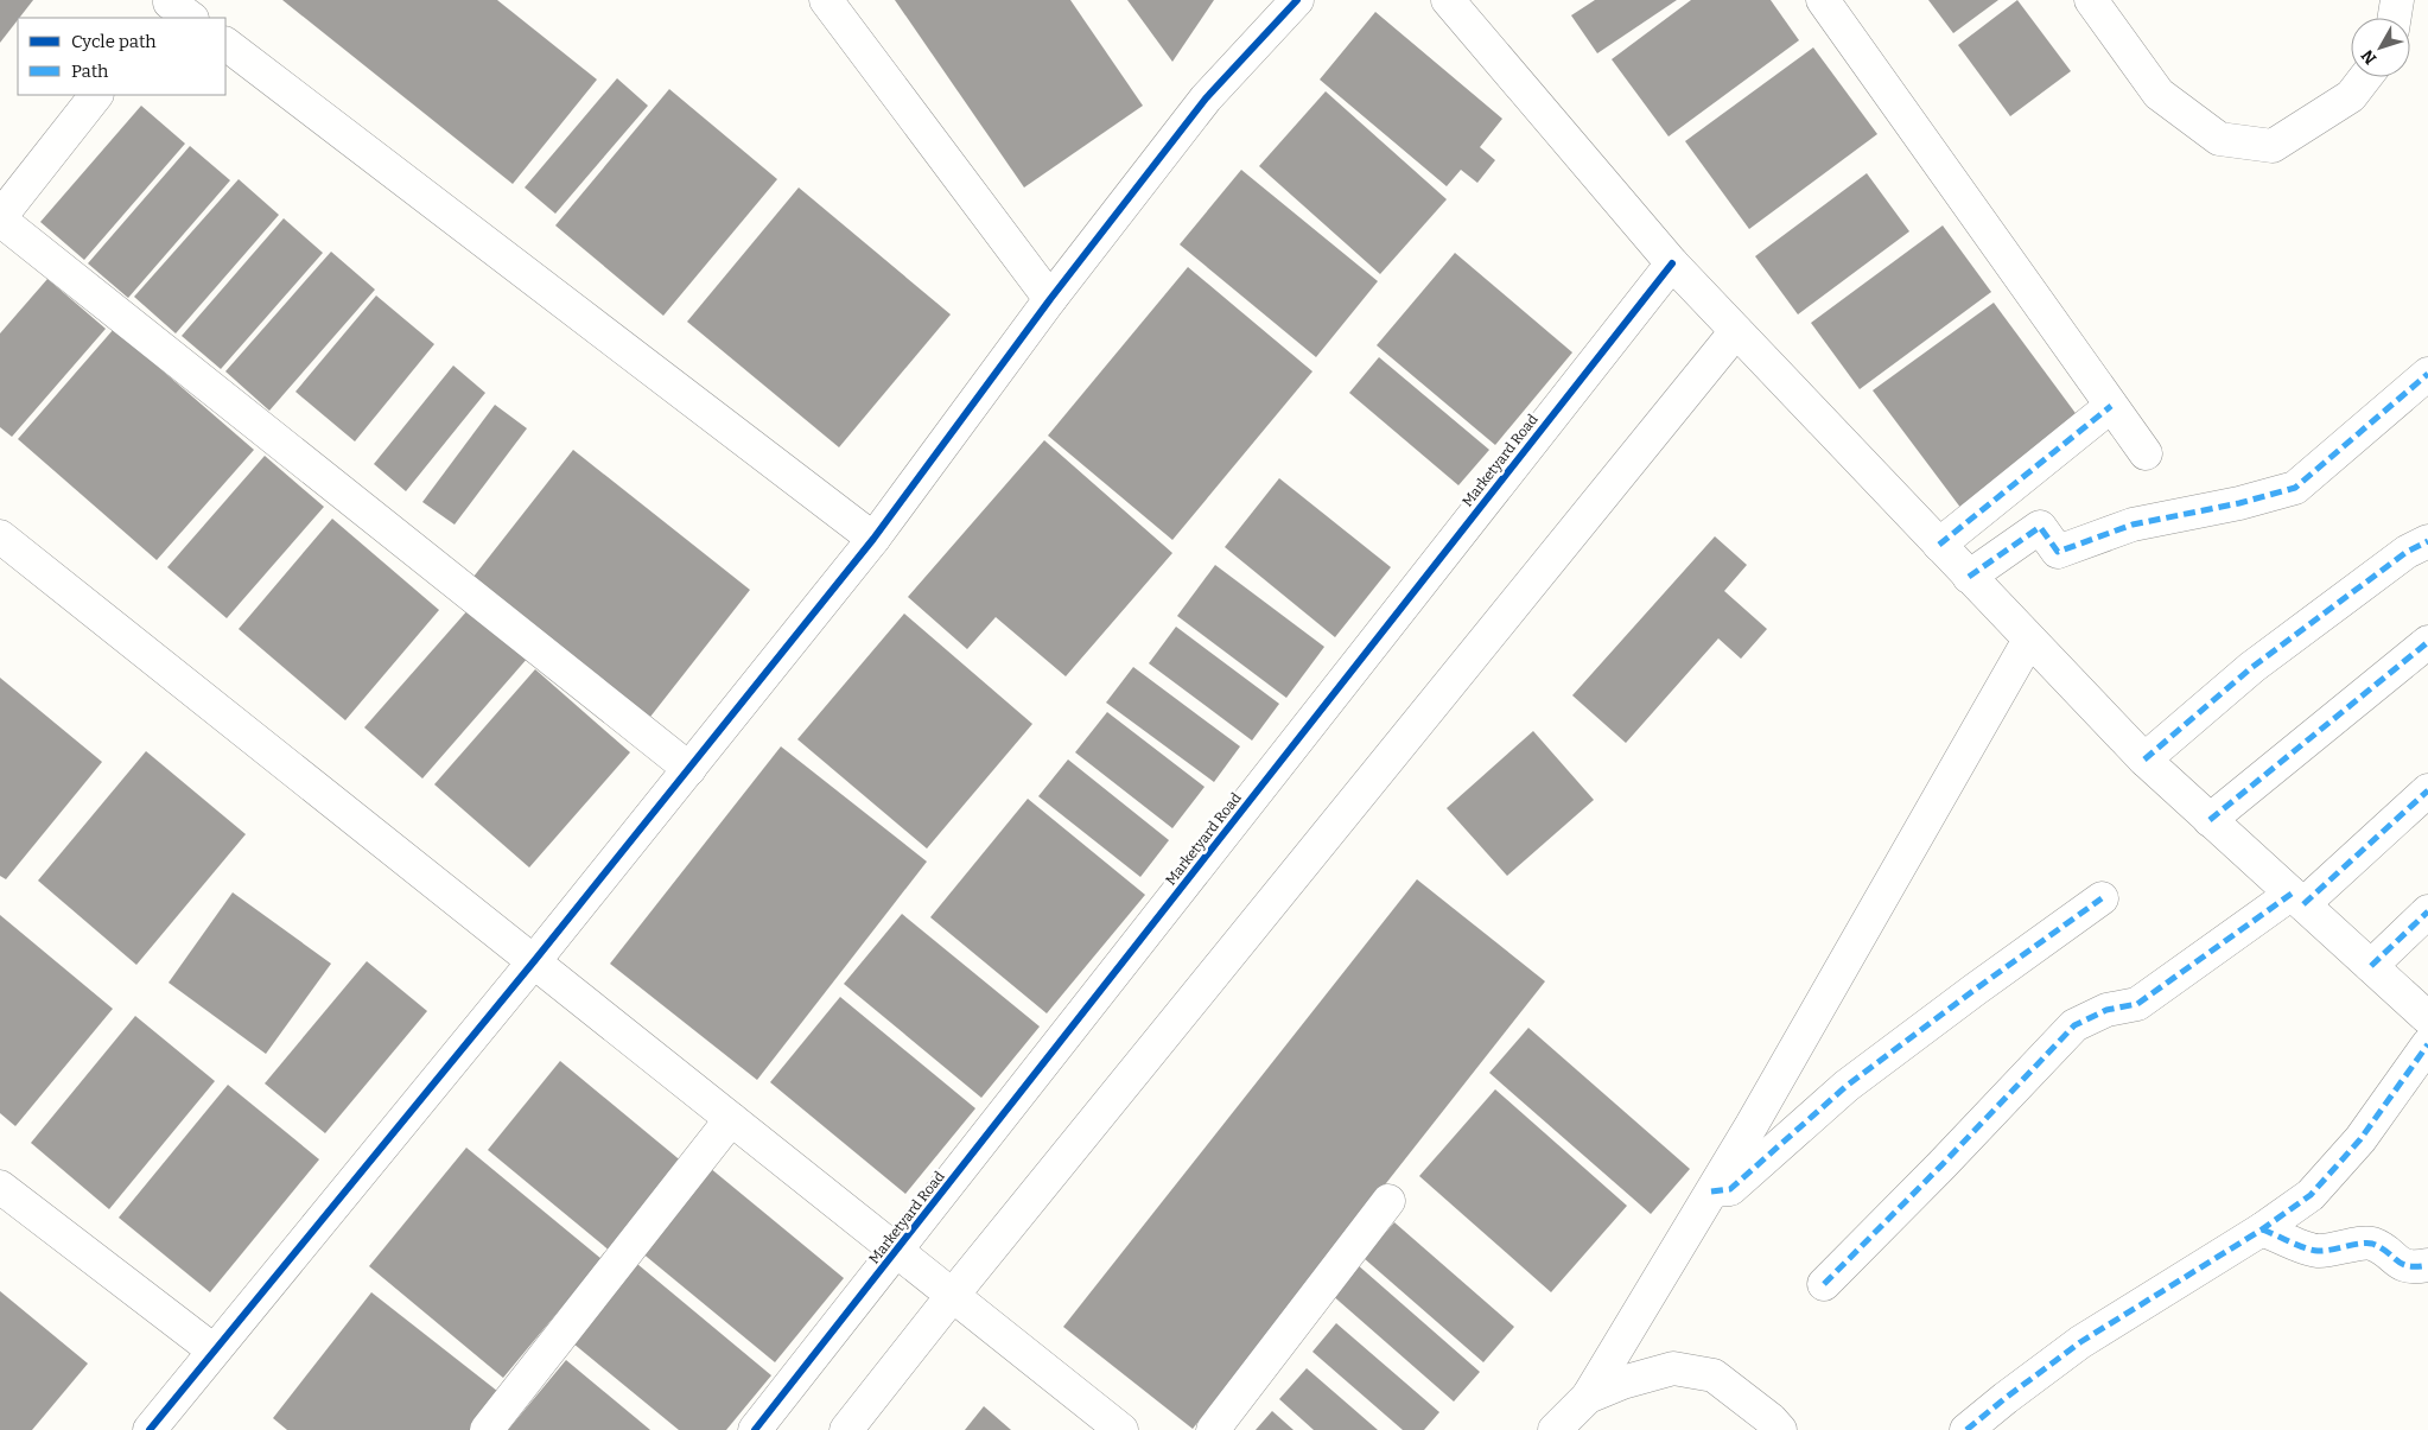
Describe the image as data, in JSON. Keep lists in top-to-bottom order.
{
  "streets": {
    "street": ["Marketyard Road"]
  },
  "legend": ["Cycle path", "Path"],
  "north": "bottom left"
}
